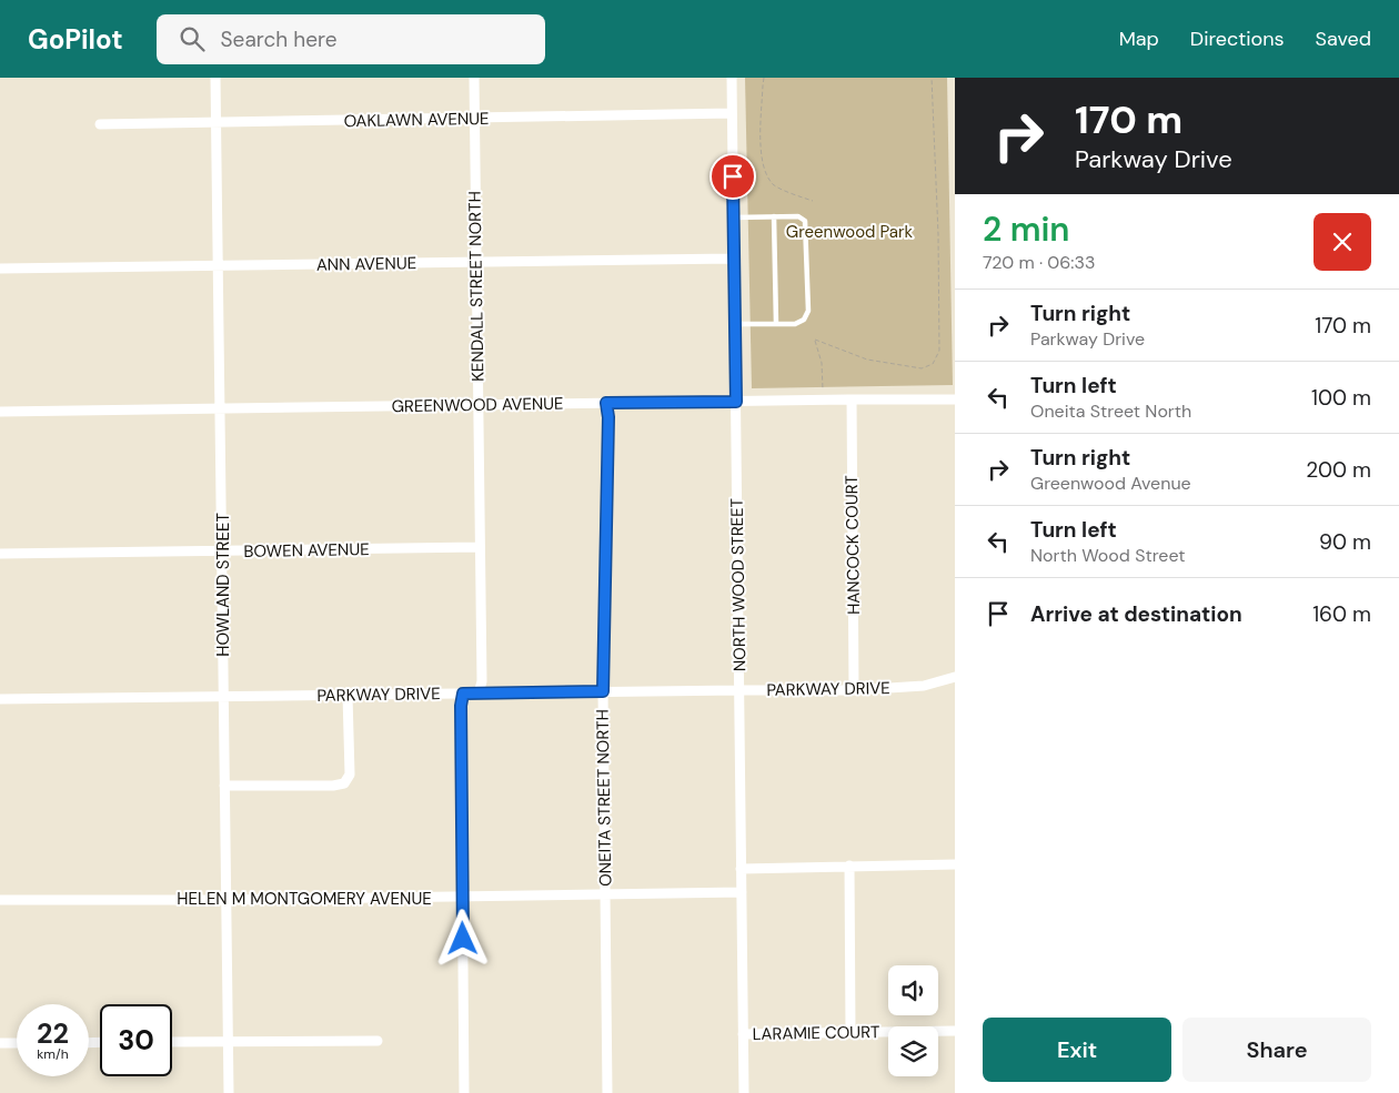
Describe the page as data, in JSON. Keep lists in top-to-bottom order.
{
  "streets": {
    "street": [
      "OAKLAWN AVENUE",
      "ANN AVENUE",
      "KENDALL STREET NORTH",
      "GREENWOOD AVENUE",
      "HANCOCK COURT",
      "BOWEN AVENUE",
      "HOWLAND STREET",
      "NORTH WOOD STREET",
      "PARKWAY DRIVE",
      "ONEITA STREET NORTH",
      "HELEN M MONTGOMERY AVENUE",
      "LARAMIE COURT"
    ]
  },
  "crossings": [
    ["OAKLAWN AVENUE", "KENDALL STREET NORTH"],
    ["OAKLAWN AVENUE", "HOWLAND STREET"],
    ["OAKLAWN AVENUE", "NORTH WOOD STREET"],
    ["ANN AVENUE", "KENDALL STREET NORTH"],
    ["ANN AVENUE", "HOWLAND STREET"],
    ["ANN AVENUE", "NORTH WOOD STREET"],
    ["KENDALL STREET NORTH", "GREENWOOD AVENUE"],
    ["KENDALL STREET NORTH", "BOWEN AVENUE"],
    ["KENDALL STREET NORTH", "PARKWAY DRIVE"],
    ["GREENWOOD AVENUE", "HANCOCK COURT"],
    ["GREENWOOD AVENUE", "HOWLAND STREET"],
    ["GREENWOOD AVENUE", "NORTH WOOD STREET"],
    ["GREENWOOD AVENUE", "ONEITA STREET NORTH"],
    ["HANCOCK COURT", "PARKWAY DRIVE"],
    ["BOWEN AVENUE", "HOWLAND STREET"],
    ["HOWLAND STREET", "PARKWAY DRIVE"],
    ["HOWLAND STREET", "HELEN M MONTGOMERY AVENUE"],
    ["NORTH WOOD STREET", "PARKWAY DRIVE"],
    ["NORTH WOOD STREET", "HELEN M MONTGOMERY AVENUE"],
    ["NORTH WOOD STREET", "LARAMIE COURT"],
    ["PARKWAY DRIVE", "ONEITA STREET NORTH"],
    ["ONEITA STREET NORTH", "HELEN M MONTGOMERY AVENUE"]
  ],
  "parks": ["Greenwood Park"],
  "page": {
    "header": "GoPilot",
    "search": "Search here",
    "nav": ["Map", "Directions", "Saved"],
    "turn": ["170 m", "Parkway Drive"],
    "heading": ["2 min", "720 m · 06:33"],
    "list": [
      {
        "name": "Turn right",
        "note": "Parkway Drive",
        "value": "170 m"
      },
      {
        "name": "Turn left",
        "note": "Oneita Street North",
        "value": "100 m"
      },
      {
        "name": "Turn right",
        "note": "Greenwood Avenue",
        "value": "200 m"
      },
      {
        "name": "Turn left",
        "note": "North Wood Street",
        "value": "90 m"
      },
      {
        "name": "Arrive at destination",
        "value": "160 m"
      }
    ],
    "speed": "22 km/h",
    "limit": "30",
    "buttons": ["Exit", "Share"]
  }
}
